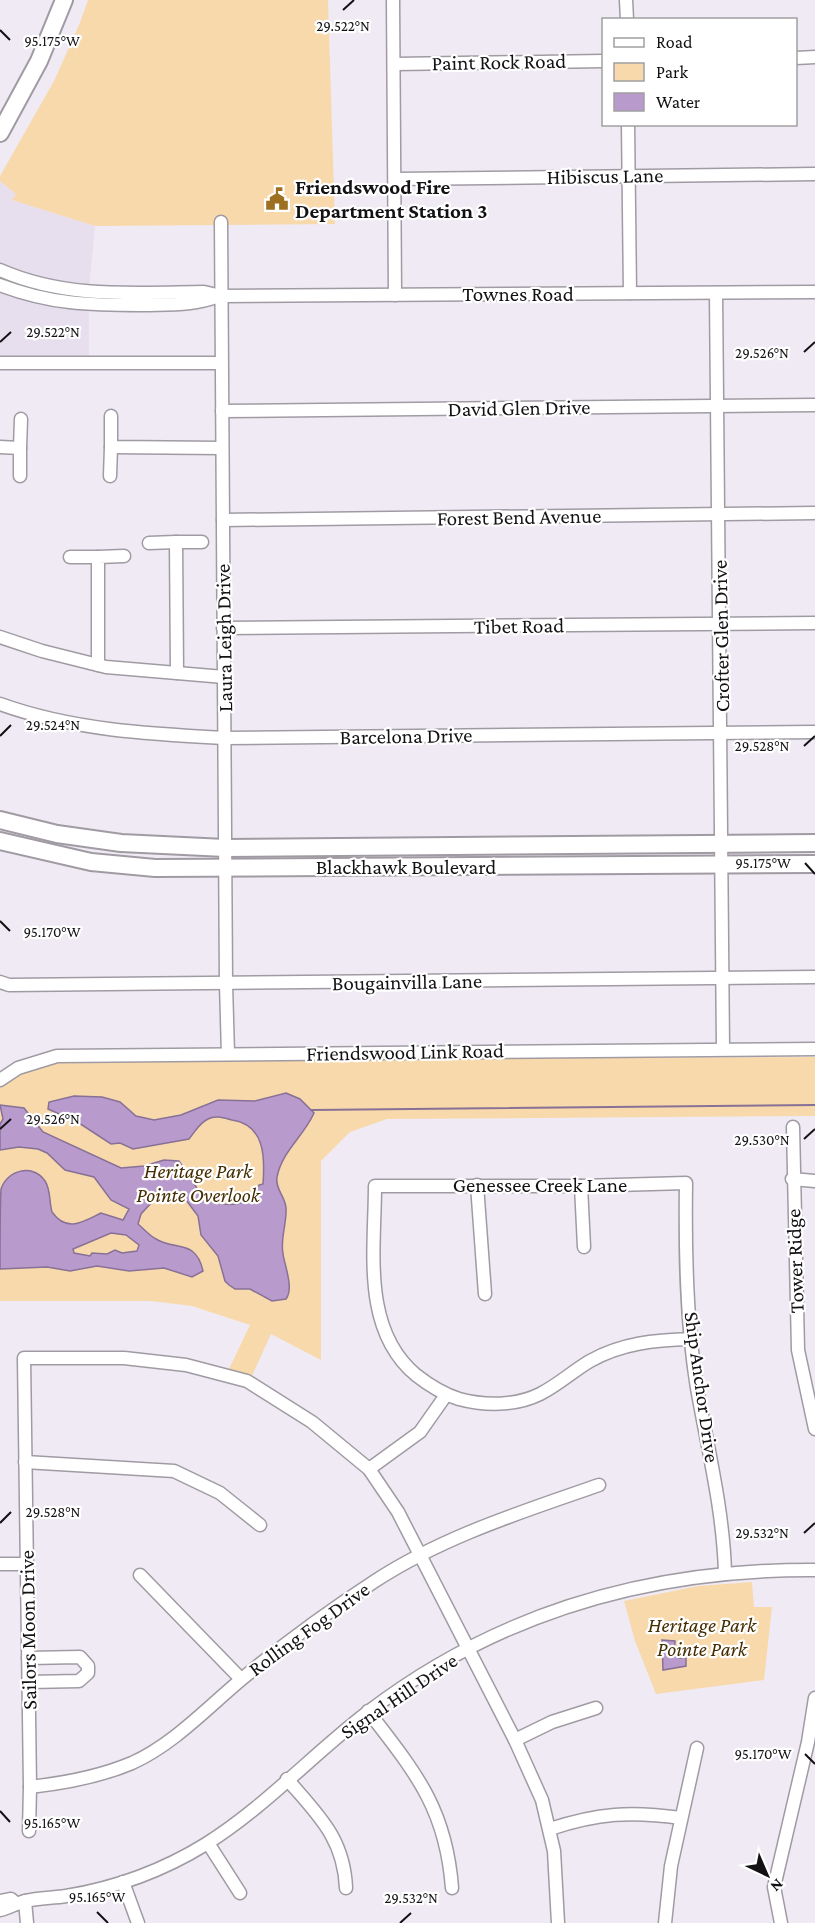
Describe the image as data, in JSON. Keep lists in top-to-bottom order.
{
  "streets": {
    "main road": ["Blackhawk Boulevard"],
    "street": [
      "Paint Rock Road",
      "Hibiscus Lane",
      "Townes Road",
      "David Glen Drive",
      "Forest Bend Avenue",
      "Tibet Road",
      "Crofter Glen Drive",
      "Laura Leigh Drive",
      "Barcelona Drive",
      "Bougainvilla Lane",
      "Friendswood Link Road",
      "Genessee Creek Lane",
      "Tower Ridge",
      "Ship Anchor Drive",
      "Rolling Fog Drive",
      "Sailors Moon Drive",
      "Signal Hill Drive"
    ]
  },
  "crossings": [
    ["Townes Road", "Crofter Glen Drive"],
    ["Townes Road", "Laura Leigh Drive"],
    ["David Glen Drive", "Crofter Glen Drive"],
    ["David Glen Drive", "Laura Leigh Drive"],
    ["Forest Bend Avenue", "Crofter Glen Drive"],
    ["Forest Bend Avenue", "Laura Leigh Drive"],
    ["Tibet Road", "Crofter Glen Drive"],
    ["Tibet Road", "Laura Leigh Drive"],
    ["Crofter Glen Drive", "Barcelona Drive"],
    ["Crofter Glen Drive", "Blackhawk Boulevard"],
    ["Crofter Glen Drive", "Bougainvilla Lane"],
    ["Crofter Glen Drive", "Friendswood Link Road"],
    ["Laura Leigh Drive", "Barcelona Drive"],
    ["Laura Leigh Drive", "Blackhawk Boulevard"],
    ["Laura Leigh Drive", "Bougainvilla Lane"],
    ["Laura Leigh Drive", "Friendswood Link Road"],
    ["Genessee Creek Lane", "Ship Anchor Drive"],
    ["Ship Anchor Drive", "Signal Hill Drive"],
    ["Rolling Fog Drive", "Sailors Moon Drive"]
  ],
  "parks": ["Heritage Park Pointe Overlook", "Heritage Park Pointe Park"],
  "places": {
    "public building": ["Friendswood Fire Department Station 3"]
  },
  "legend": ["Road", "Park", "Water"],
  "north": "bottom right",
  "coordinates": [
    "29.522°N",
    "95.175°W",
    "29.526°N",
    "29.524°N",
    "29.528°N",
    "95.170°W",
    "29.530°N",
    "29.532°N",
    "95.165°W"
  ]
}
